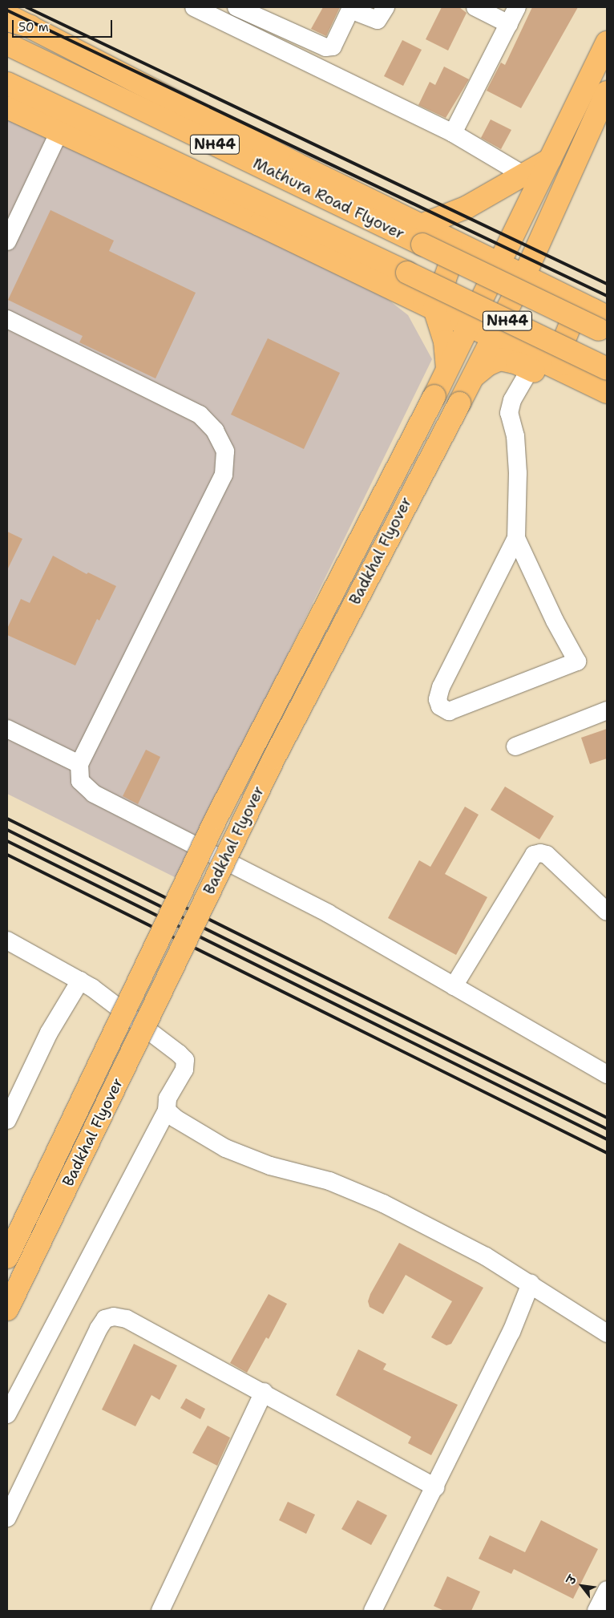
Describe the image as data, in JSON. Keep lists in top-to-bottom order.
{
  "streets": {
    "main road": ["NH44", "Mathura Road Flyover", "Badkhal Flyover"]
  },
  "scale_bar": "50 m",
  "north": "top left"
}
